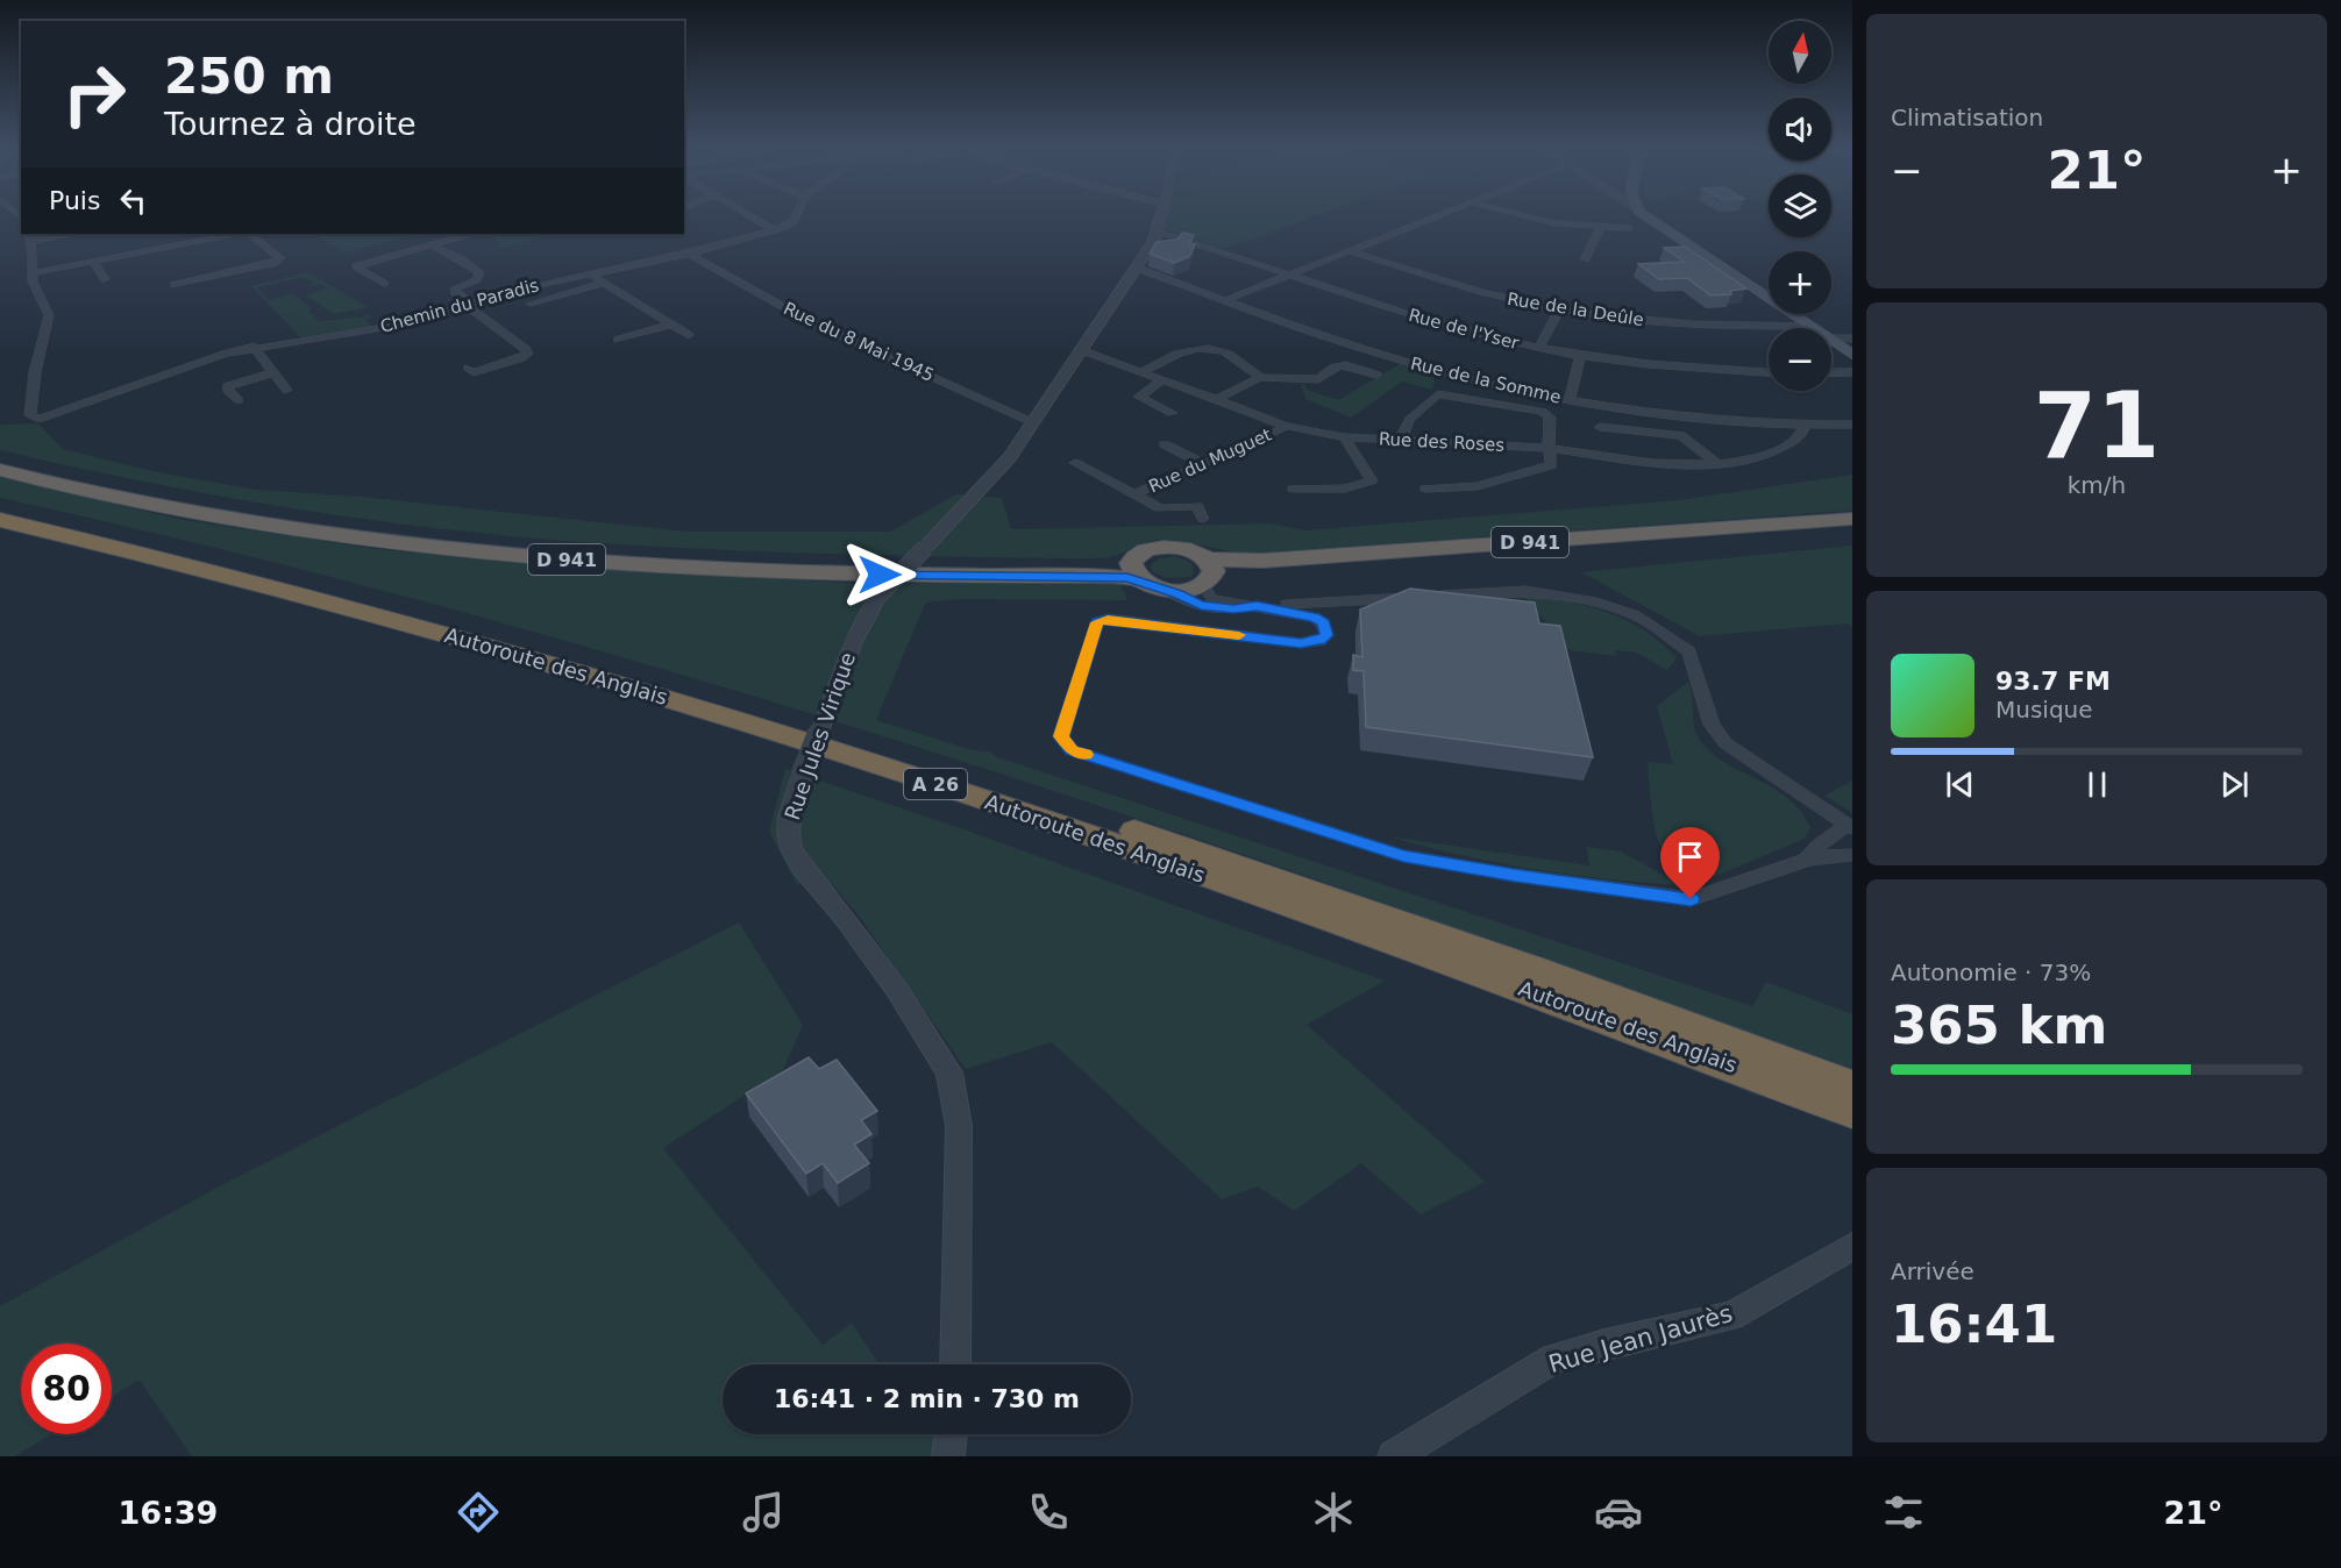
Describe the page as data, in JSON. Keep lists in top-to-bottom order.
{
  "streets": {
    "highway": ["D 941", "Autoroute des Anglais", "A 26"],
    "street": [
      "Chemin du Paradis",
      "Rue de la Deûle",
      "Rue de l'Yser",
      "Rue du 8 Mai 1945",
      "Rue de la Somme",
      "Rue des Roses",
      "Rue du Muguet",
      "Rue Jules Virique",
      "Rue Jean Jaurès"
    ]
  },
  "crossings": [
    ["Chemin du Paradis", "Rue du 8 Mai 1945"],
    ["Rue de l'Yser", "Rue Jules Virique"],
    ["Rue du 8 Mai 1945", "Rue Jules Virique"],
    ["Rue de la Somme", "Rue des Roses"],
    ["Rue de la Somme", "Rue Jules Virique"],
    ["Rue des Roses", "Rue du Muguet"],
    ["Rue des Roses", "Rue Jules Virique"]
  ],
  "north": "top",
  "page": {
    "tile": [
      "Climatisation",
      ["71", "km/h"],
      ["Autonomie · 73%", "365 km"],
      ["Arrivée", "16:41"]
    ],
    "map_buttons": ["+", "−"],
    "turn": ["250 m", "Tournez à droite"],
    "heat": ["−", "21°", "+"],
    "then": "Puis",
    "song": ["93.7 FM", "Musique"],
    "limit": "80",
    "trip": "16:41 · 2 min · 730 m",
    "tabs": ["16:39", "21°"]
  }
}
